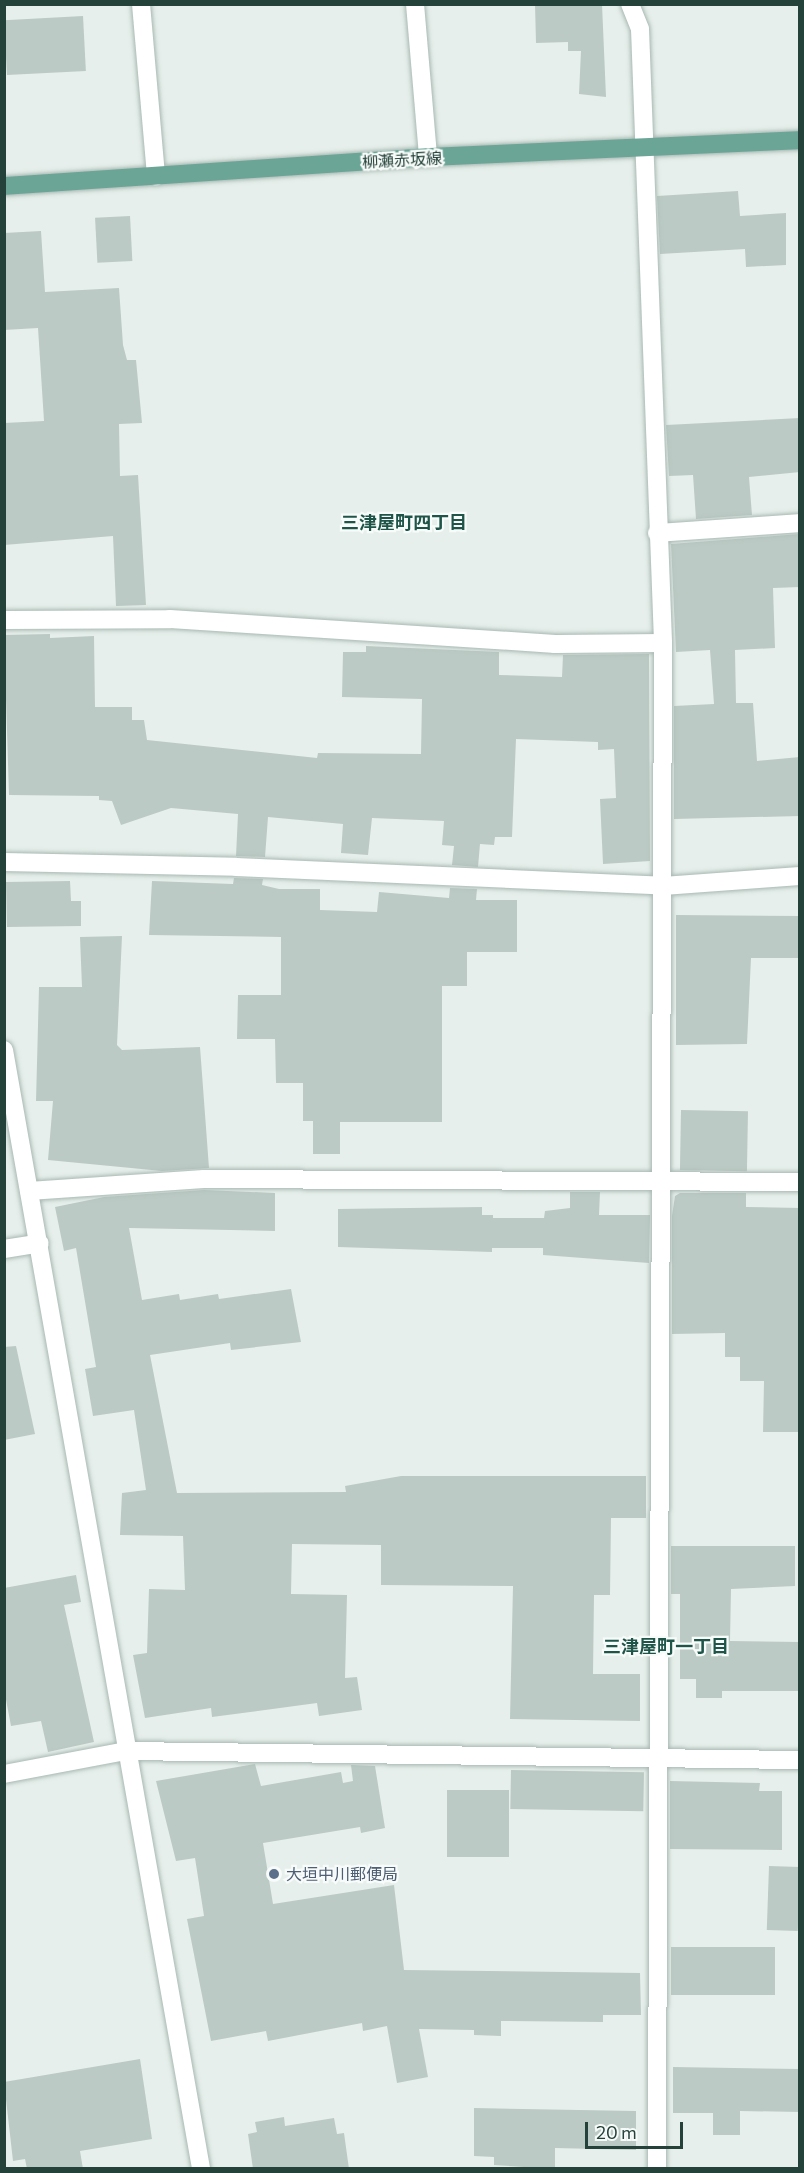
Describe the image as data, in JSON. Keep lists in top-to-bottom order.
{
  "streets": {
    "main road": ["柳瀬赤坂線"]
  },
  "districts": ["三津屋町四丁目", "三津屋町一丁目"],
  "places": ["大垣中川郵便局"],
  "scale_bar": "20 m"
}
